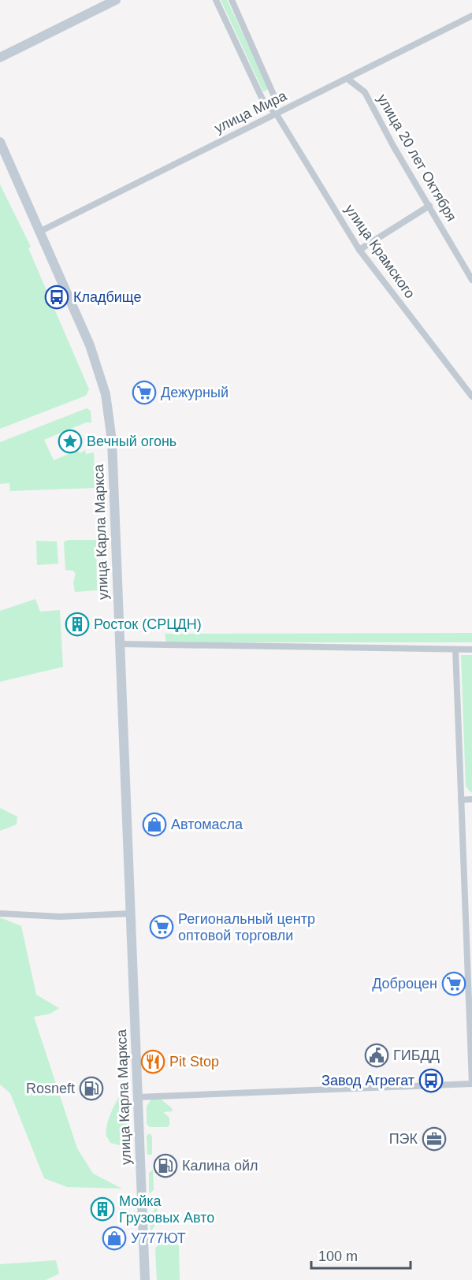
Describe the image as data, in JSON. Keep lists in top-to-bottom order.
{
  "streets": {
    "main road": ["улица Карла Маркса"],
    "street": ["улица Мира", "улица 20 лет Октября", "улица Крамского"]
  },
  "crossings": [
    ["улица Мира", "улица 20 лет Октября"],
    ["улица Мира", "улица Крамского"],
    ["улица Мира", "улица Карла Маркса"]
  ],
  "places": {
    "bus stop": ["Кладбище", "Завод Агрегат"],
    "supermarket": ["Дежурный", "Региональный центр оптовой торговли", "Доброцен"],
    "place": ["Вечный огонь"],
    "building": ["Росток (СРЦДН)", "Мойка Грузовых Авто"],
    "shop": ["Автомасла", "У777ЮТ"],
    "public building": ["ГИБДД"],
    "restaurant": ["Pit Stop"],
    "fuel station": ["Rosneft", "Калина ойл"],
    "office": ["ПЭК"]
  },
  "scale_bar": "100 m"
}
